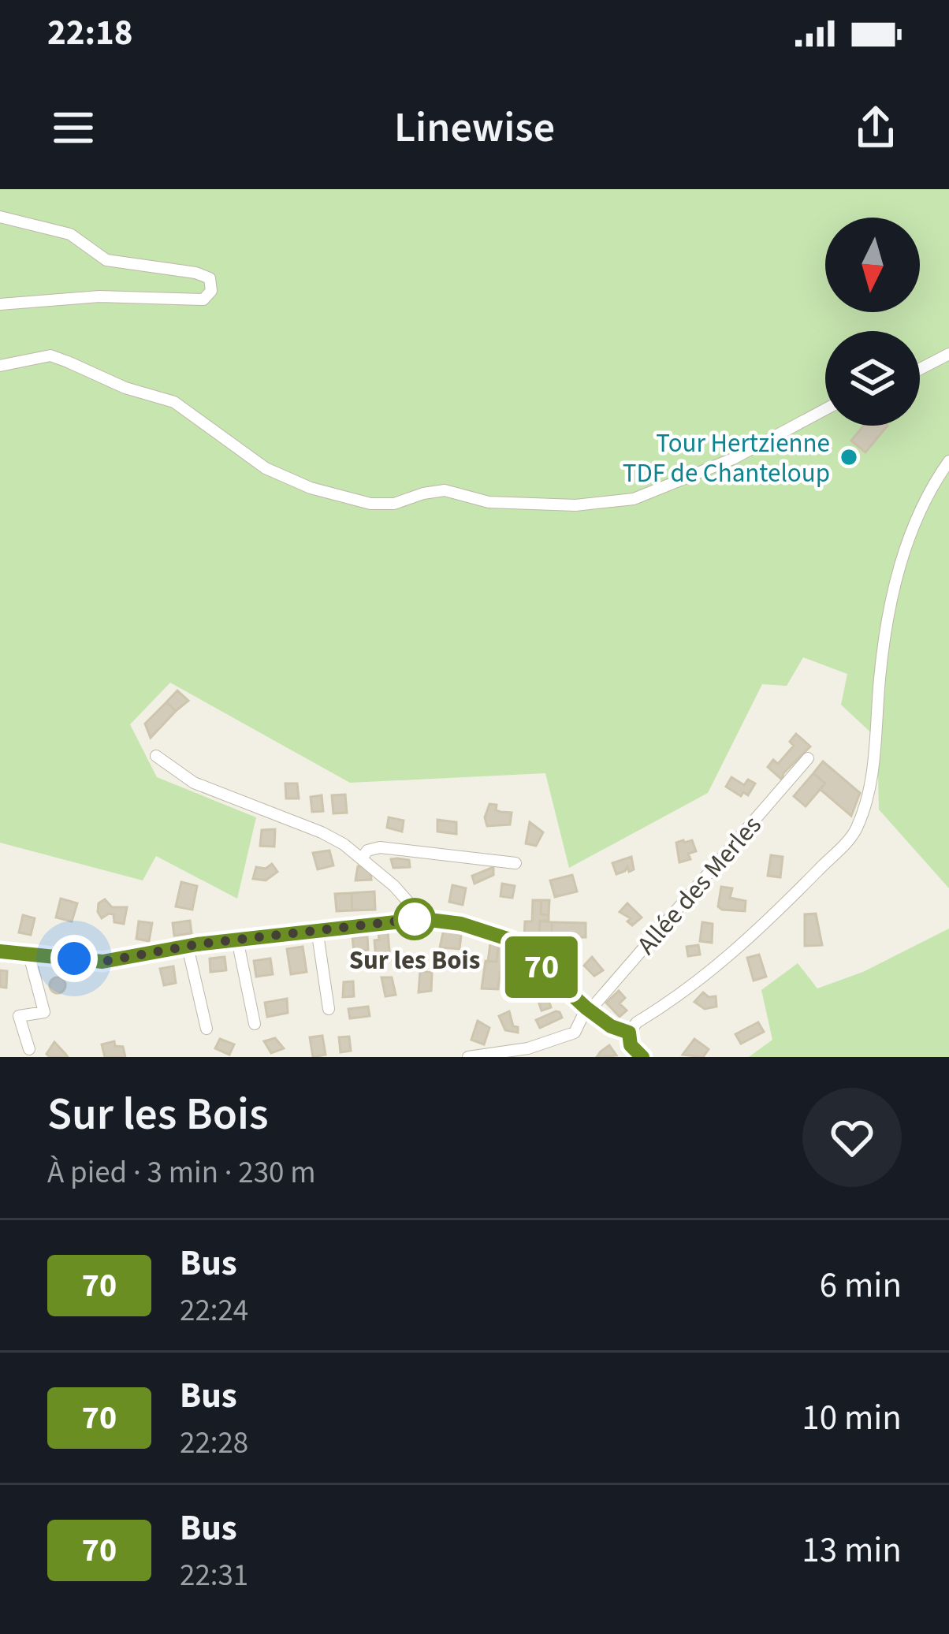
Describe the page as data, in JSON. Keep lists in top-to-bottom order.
{
  "streets": {
    "street": ["Allée des Merles"]
  },
  "places": ["Tour Hertzienne TDF de Chanteloup", "Sur les Bois"],
  "lines": ["bus line 70"],
  "north": "bottom",
  "page": {
    "status": "22:18",
    "header": "Linewise",
    "on_map": "70",
    "heading": ["Sur les Bois", "À pied · 3 min · 230 m"],
    "list": [
      {
        "mark": "70",
        "name": "Bus",
        "note": "22:24",
        "value": "6 min"
      },
      {
        "mark": "70",
        "name": "Bus",
        "note": "22:28",
        "value": "10 min"
      },
      {
        "mark": "70",
        "name": "Bus",
        "note": "22:31",
        "value": "13 min"
      }
    ]
  }
}
